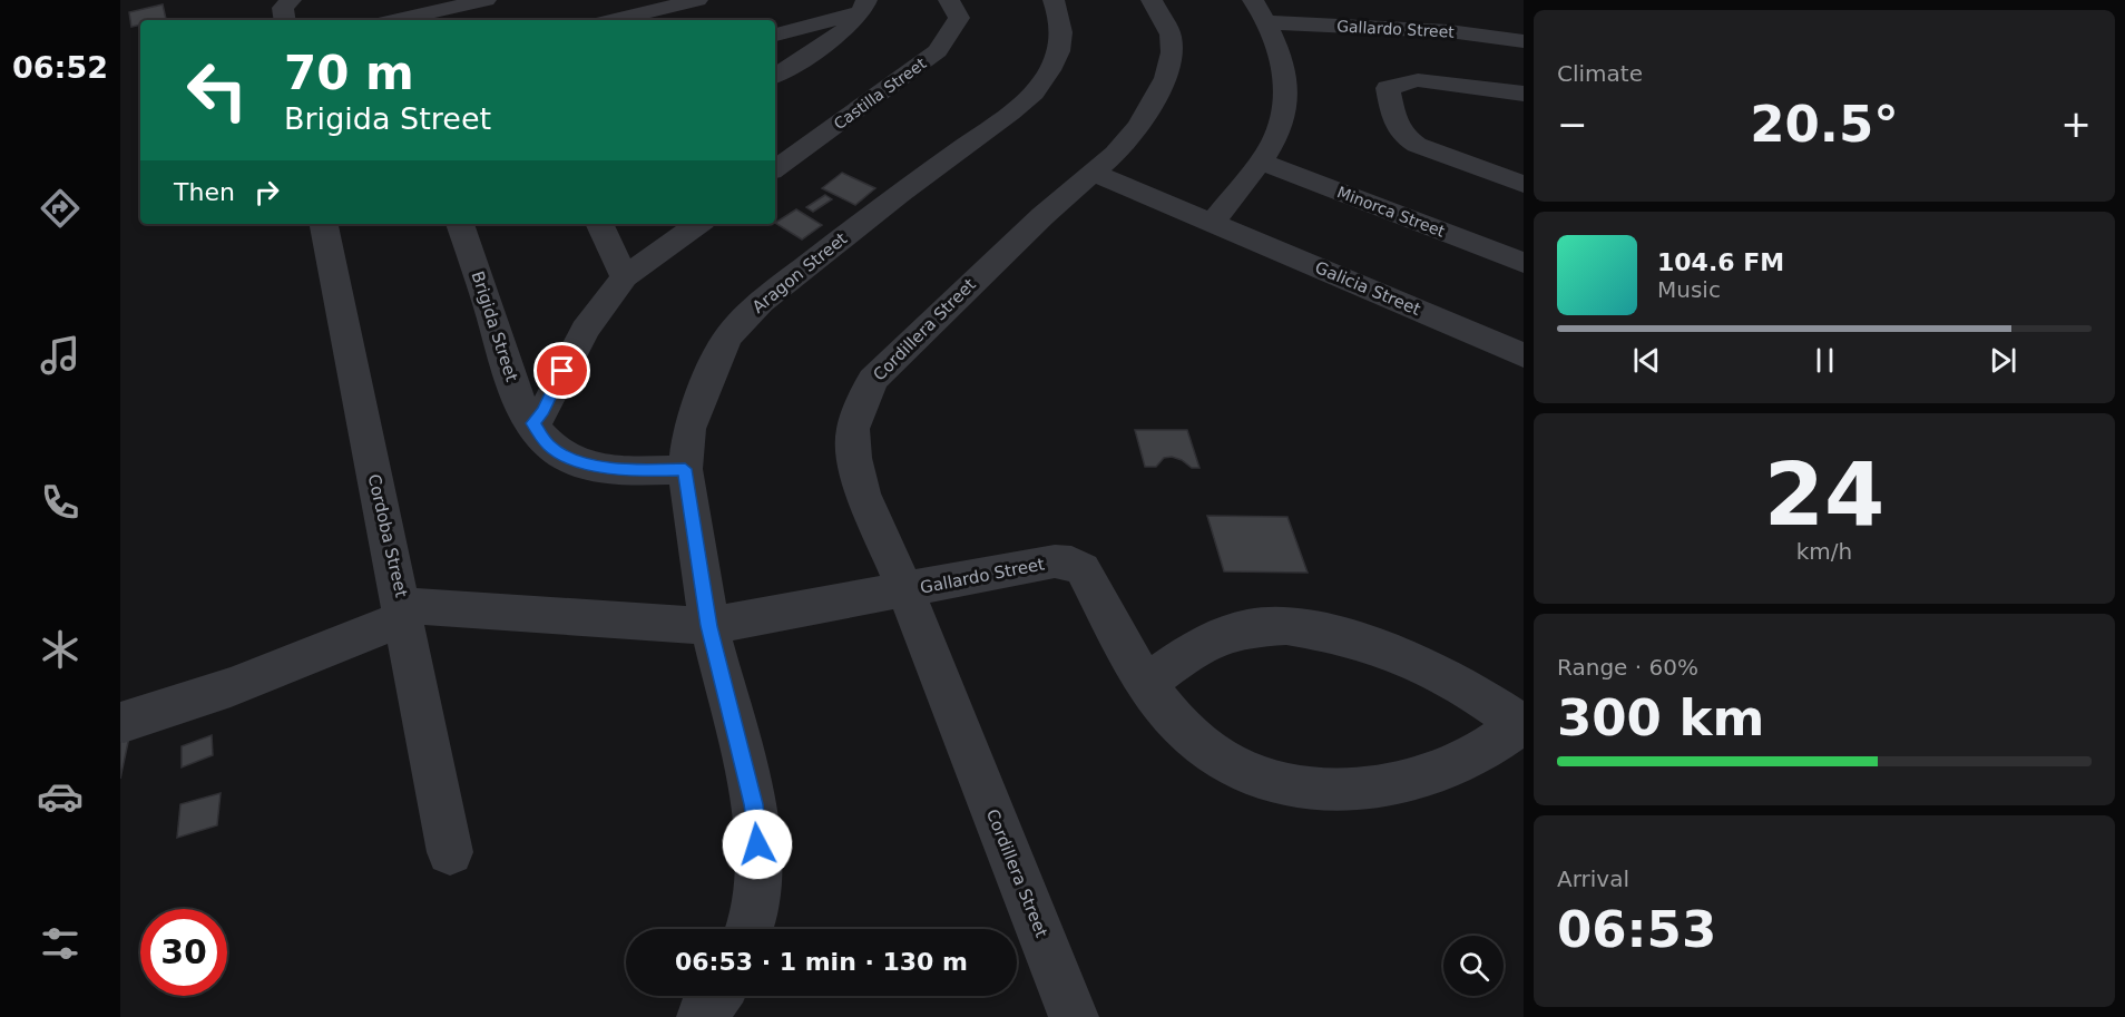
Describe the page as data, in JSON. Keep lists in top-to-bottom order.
{
  "streets": {
    "street": [
      "Gallardo Street",
      "Castilla Street",
      "Minorca Street",
      "Aragon Street",
      "Galicia Street",
      "Brigida Street",
      "Cordillera Street",
      "Cordoba Street"
    ]
  },
  "crossings": [
    ["Gallardo Street", "Aragon Street"],
    ["Gallardo Street", "Cordillera Street"],
    ["Gallardo Street", "Cordoba Street"],
    ["Aragon Street", "Brigida Street"],
    ["Galicia Street", "Cordillera Street"]
  ],
  "page": {
    "tabs": "06:52",
    "tile": [
      "Climate",
      ["24", "km/h"],
      ["Range · 60%", "300 km"],
      ["Arrival", "06:53"]
    ],
    "turn": ["70 m", "Brigida Street"],
    "heat": ["−", "20.5°", "+"],
    "then": "Then",
    "song": ["104.6 FM", "Music"],
    "limit": "30",
    "trip": "06:53 · 1 min · 130 m"
  }
}
